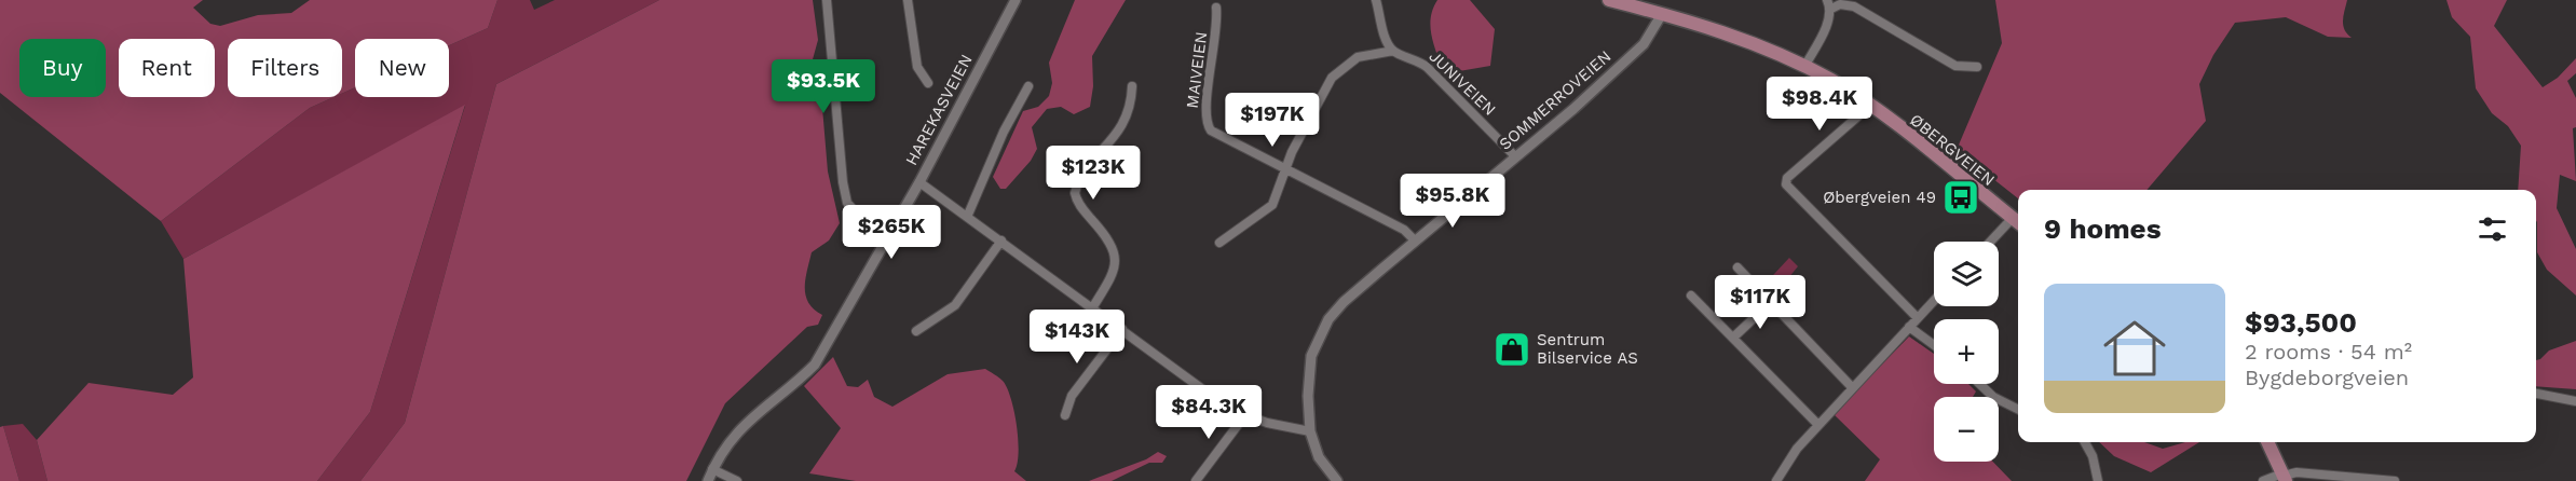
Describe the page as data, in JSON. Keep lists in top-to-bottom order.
{
  "streets": {
    "main road": ["ØBERGVEIEN"],
    "street": [
      "MAIVEIEN",
      "JUNIVEIEN",
      "SOMMERROVEIEN",
      "HAREKASVEIEN"
    ]
  },
  "crossings": [
    ["MAIVEIEN", "SOMMERROVEIEN"],
    ["JUNIVEIEN", "SOMMERROVEIEN"],
    ["SOMMERROVEIEN", "ØBERGVEIEN"]
  ],
  "places": {
    "bus stop": ["Øbergveien 49"],
    "shop": ["Sentrum Bilservice AS"]
  },
  "page": {
    "chip": [
      "Buy",
      "Rent",
      "Filters",
      "New"
    ],
    "price": [
      "$93.5K",
      "$98.4K",
      "$197K",
      "$123K",
      "$95.8K",
      "$265K",
      "$117K",
      "$143K",
      "$84.3K"
    ],
    "heading": "9 homes",
    "map_buttons": ["+", "−"],
    "list": [
      {
        "name": "$93,500",
        "note": "2 rooms · 54 m² · Bygdeborgveien"
      }
    ]
  }
}
